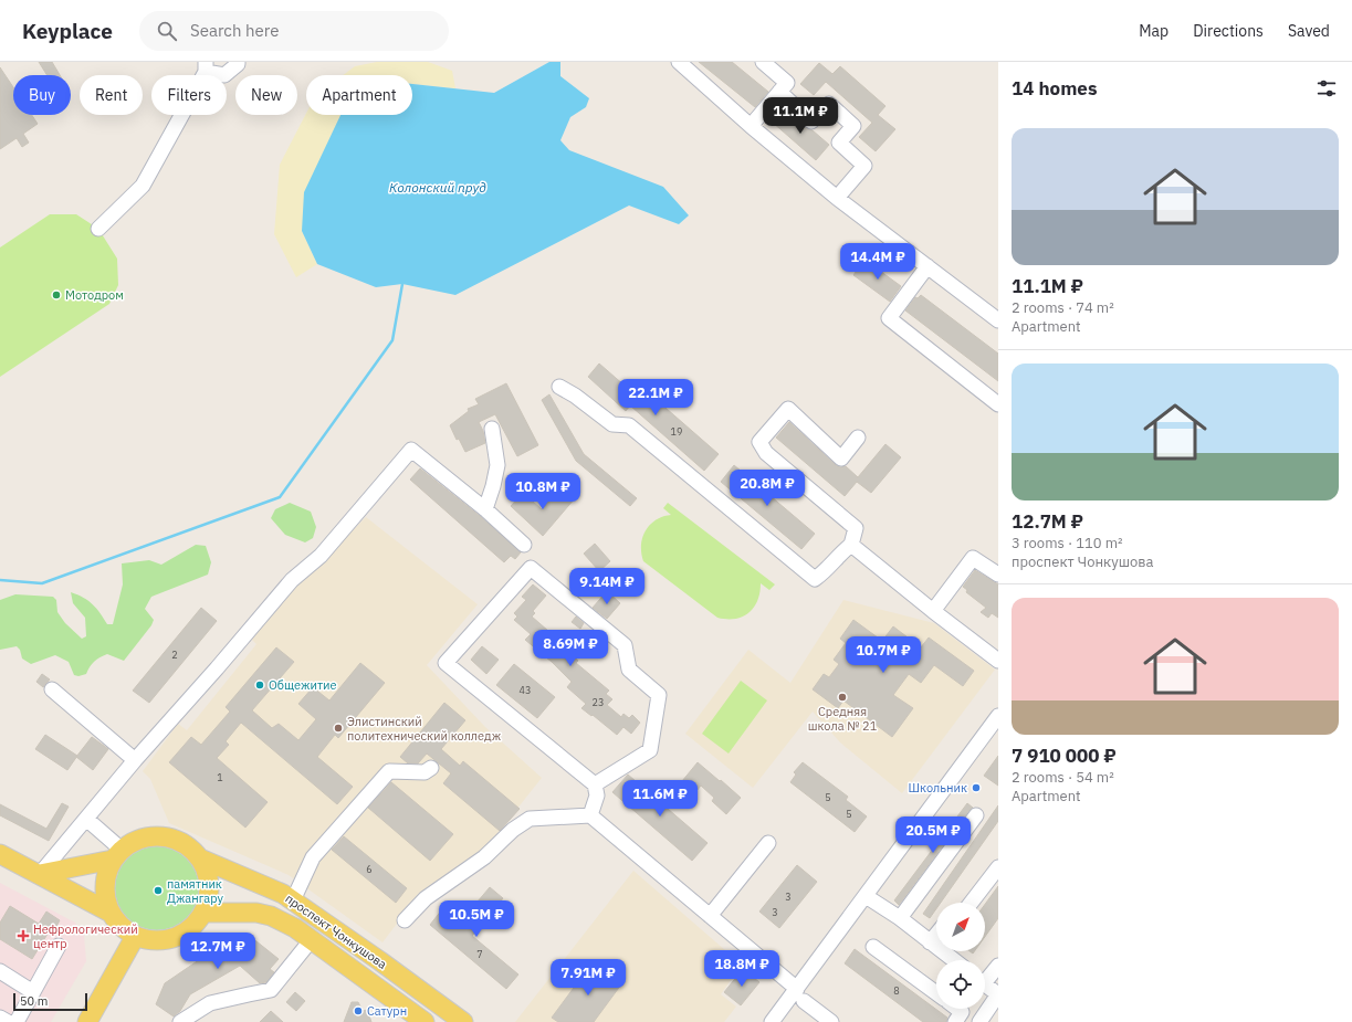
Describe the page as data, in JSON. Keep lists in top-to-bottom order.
{
  "streets": {
    "main road": ["проспект Чонкушова"]
  },
  "water": ["Колонский пруд"],
  "places": {
    "other": [
      "Мотодром",
      "Общежитие",
      "Средняя школа № 21",
      "Элистинский политехнический колледж",
      "Школьник",
      "памятник Джангару",
      "Сатурн"
    ],
    "health": ["Нефрологический центр"]
  },
  "house_numbers": [
    "19",
    "2",
    "43",
    "23",
    "1",
    "5",
    "5",
    "6",
    "3",
    "3",
    "7",
    "8"
  ],
  "scale_bar": "50 m",
  "north": "top right",
  "page": {
    "header": "Keyplace",
    "search": "Search here",
    "nav": ["Map", "Directions", "Saved"],
    "heading": "14 homes",
    "chip": [
      "Buy",
      "Rent",
      "Filters",
      "New",
      "Apartment"
    ],
    "price": [
      "11.1M ₽",
      "14.4M ₽",
      "22.1M ₽",
      "20.8M ₽",
      "10.8M ₽",
      "9.14M ₽",
      "8.69M ₽",
      "10.7M ₽",
      "11.6M ₽",
      "20.5M ₽",
      "10.5M ₽",
      "12.7M ₽",
      "18.8M ₽",
      "7.91M ₽"
    ],
    "list": [
      {
        "name": "11.1M ₽",
        "note": "2 rooms · 74 m² · Apartment"
      },
      {
        "name": "12.7M ₽",
        "note": "3 rooms · 110 m² · проспект Чонкушова"
      },
      {
        "name": "7 910 000 ₽",
        "note": "2 rooms · 54 m² · Apartment"
      }
    ],
    "scale": "50 m"
  }
}
